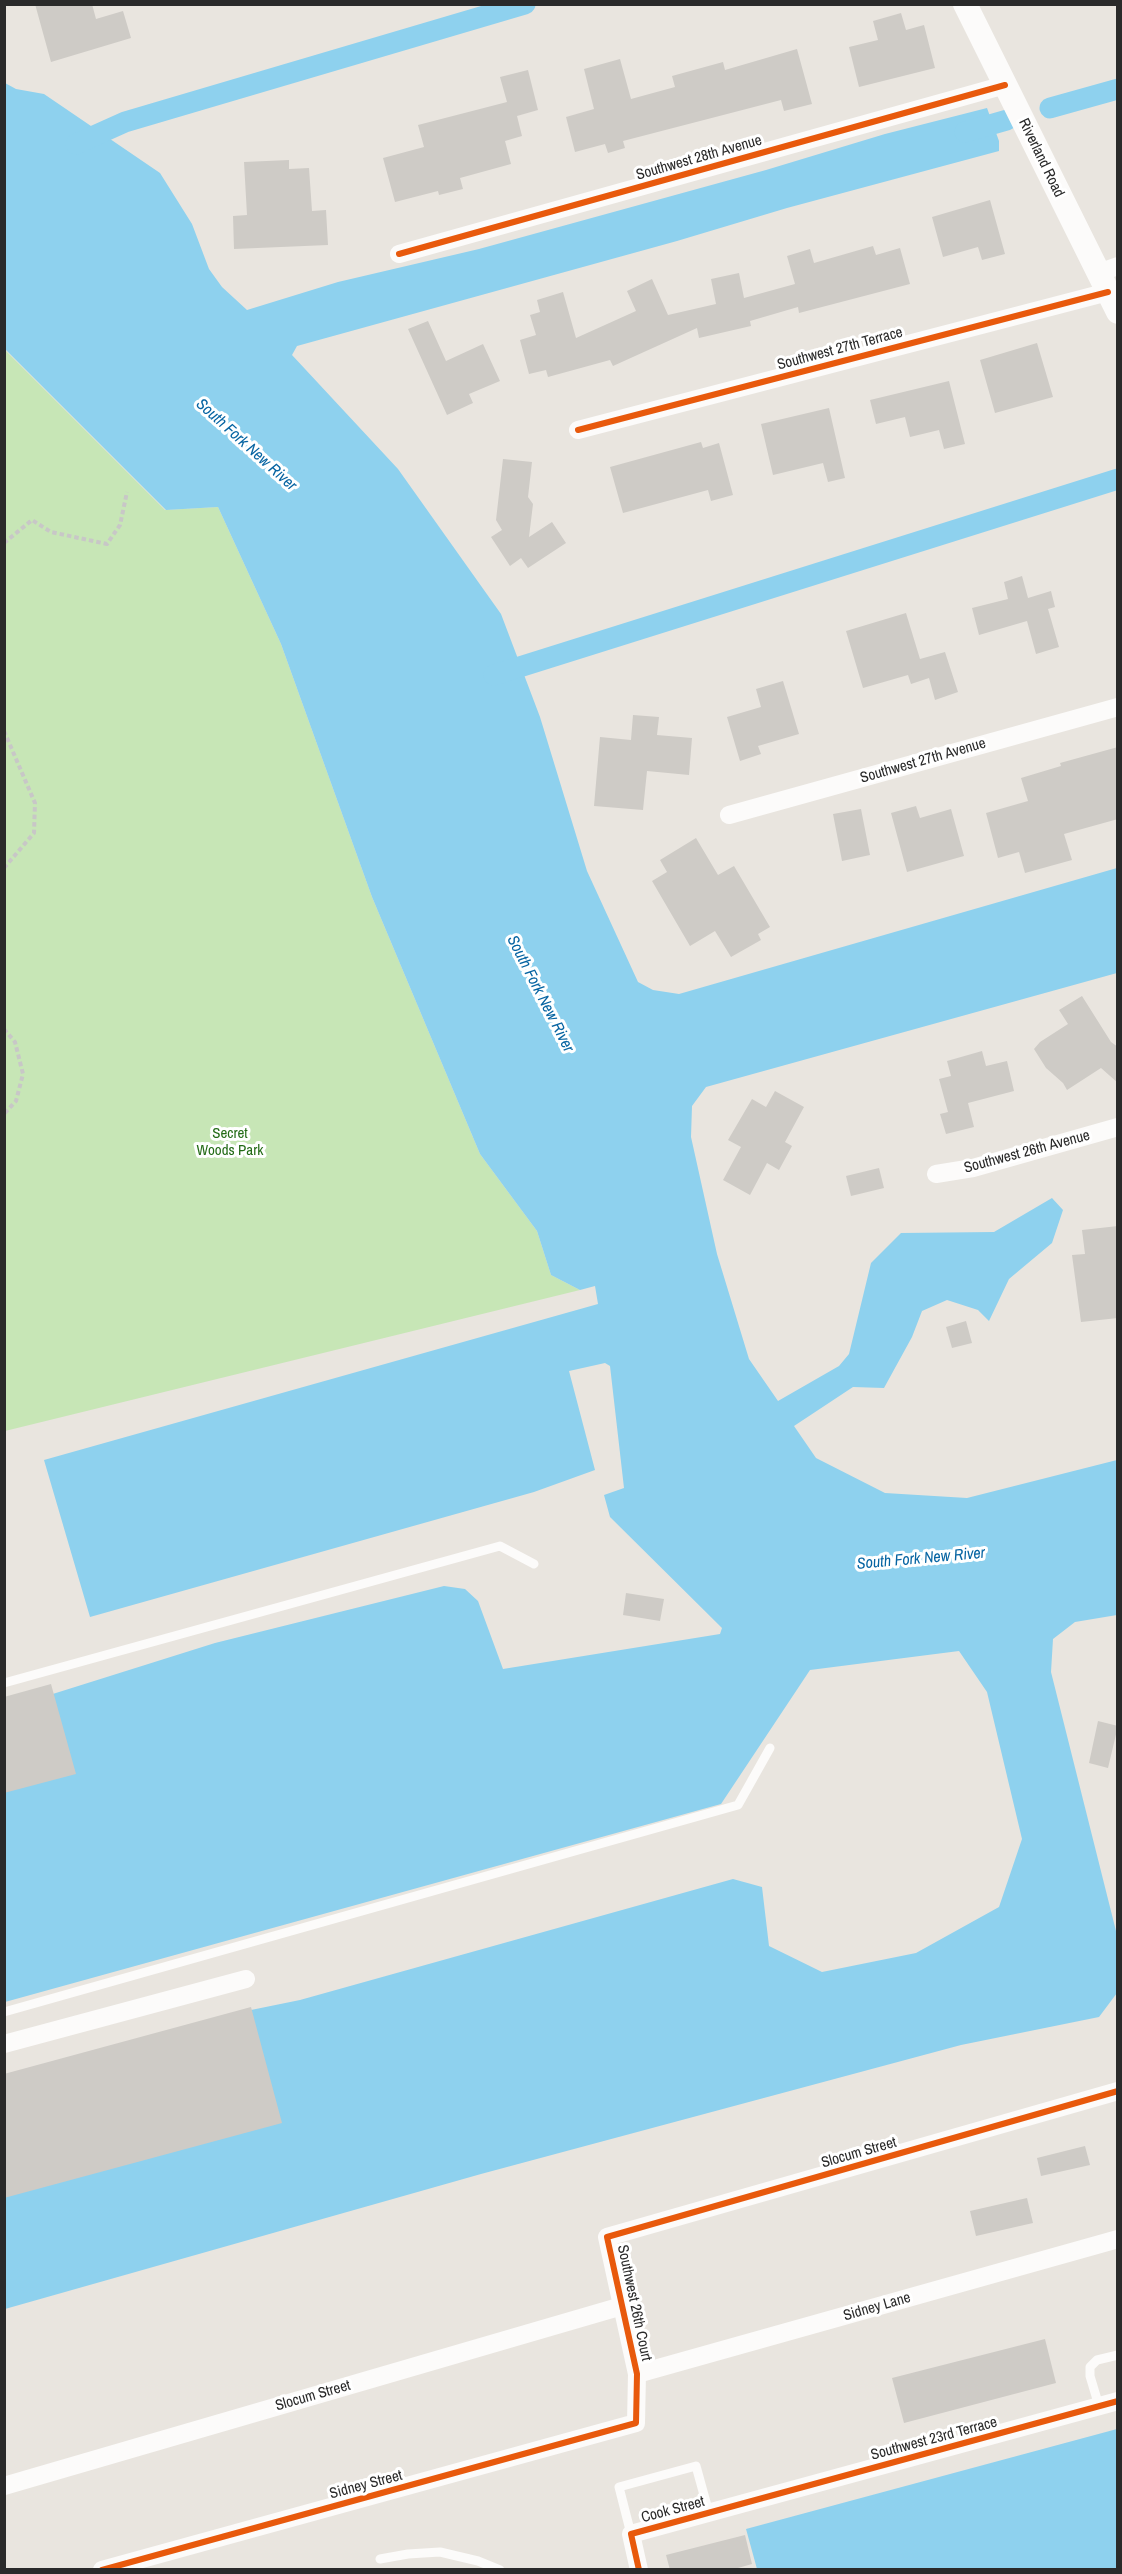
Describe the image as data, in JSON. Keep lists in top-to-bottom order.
{
  "streets": {
    "street": [
      "Southwest 28th Avenue",
      "Riverland Road",
      "Southwest 27th Terrace",
      "Southwest 27th Avenue",
      "Southwest 26th Avenue",
      "Slocum Street",
      "Southwest 26th Court",
      "Sidney Lane",
      "Southwest 23rd Terrace",
      "Sidney Street",
      "Cook Street"
    ]
  },
  "crossings": [
    ["Southwest 28th Avenue", "Riverland Road"],
    ["Riverland Road", "Southwest 27th Terrace"],
    ["Slocum Street", "Southwest 26th Court"],
    ["Southwest 26th Court", "Sidney Lane"],
    ["Southwest 26th Court", "Sidney Street"],
    ["Sidney Lane", "Sidney Street"],
    ["Southwest 23rd Terrace", "Cook Street"]
  ],
  "water": ["South Fork New River"],
  "parks": ["Secret Woods Park"]
}
